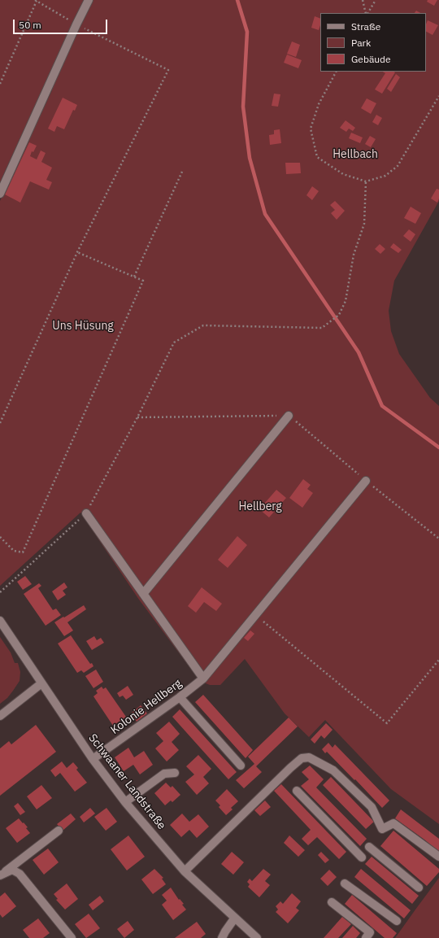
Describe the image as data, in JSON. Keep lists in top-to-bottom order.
{
  "streets": {
    "street": ["Kolonie Hellberg", "Schwaaner Landstraße"]
  },
  "crossings": [
    ["Kolonie Hellberg", "Schwaaner Landstraße"]
  ],
  "parks": ["Hellbach", "Uns Hüsung", "Hellberg"],
  "legend": ["Straße", "Park", "Gebäude"],
  "scale_bar": "50 m"
}
